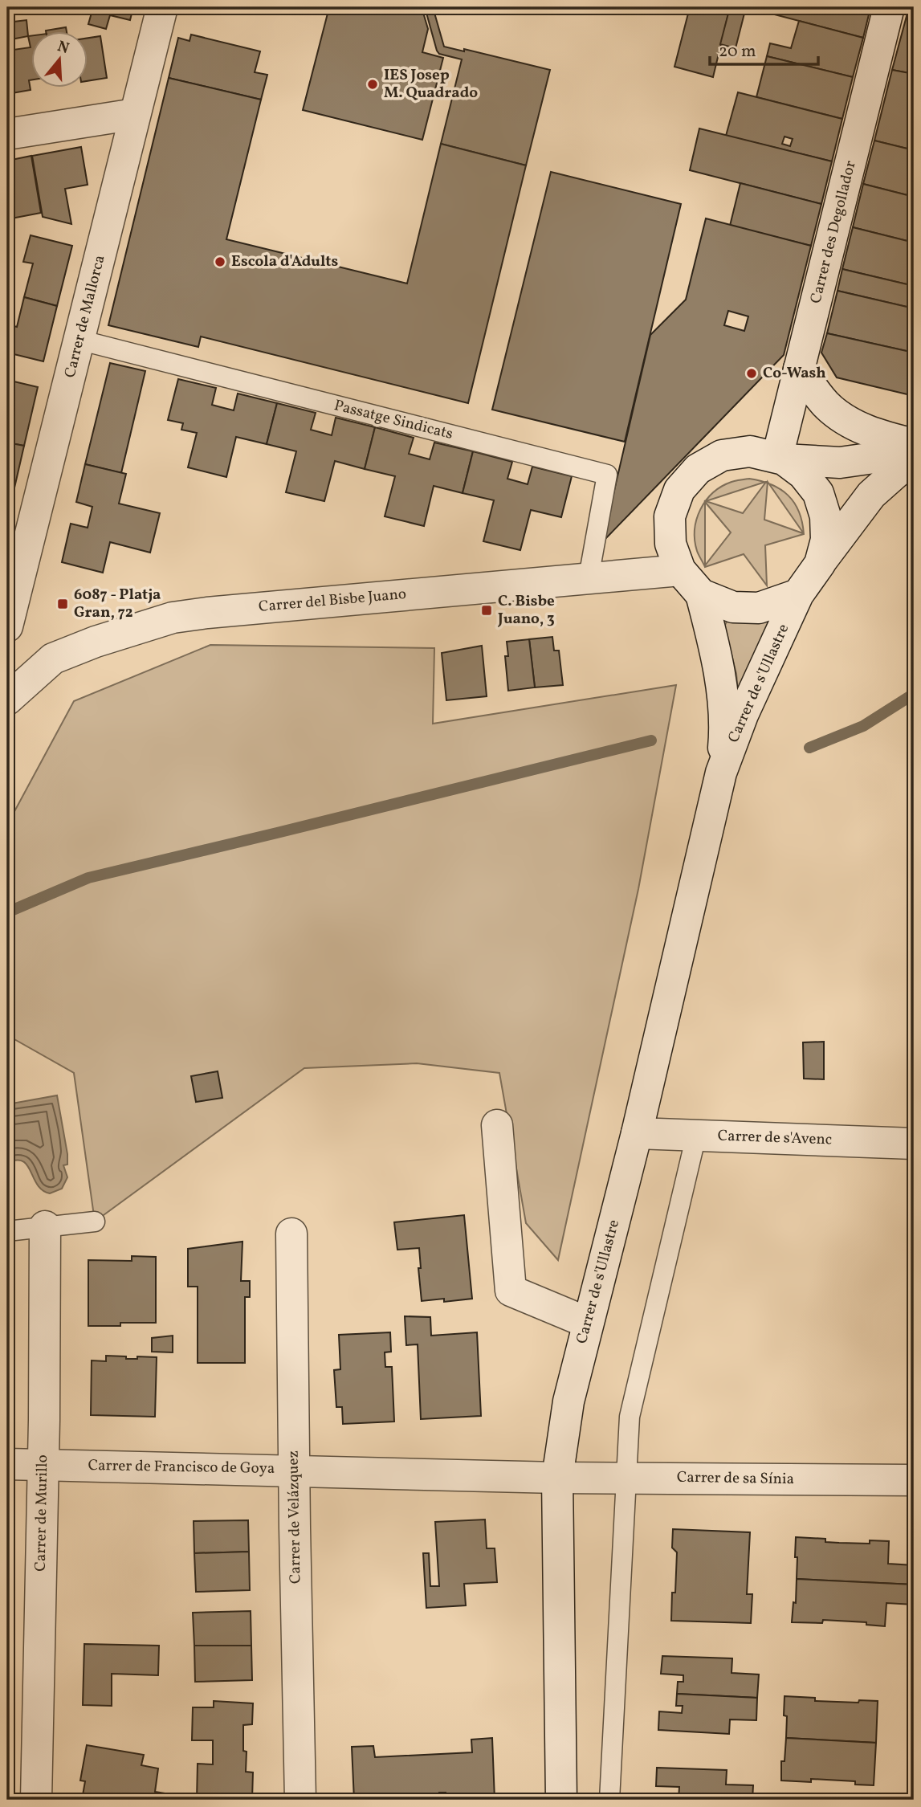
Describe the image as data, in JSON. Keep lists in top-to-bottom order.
{
  "streets": {
    "street": [
      "Carrer des Degollador",
      "Carrer de Mallorca",
      "Carrer del Bisbe Juano",
      "Carrer de s'Ullastre",
      "Carrer de s'Avenc",
      "Carrer de Francisco de Goya",
      "Carrer de sa Sínia",
      "Carrer de Murillo",
      "Carrer de Velázquez"
    ],
    "lane": ["Passatge Sindicats"]
  },
  "crossings": [
    ["Carrer des Degollador", "Carrer del Bisbe Juano"],
    ["Carrer des Degollador", "Carrer de s'Ullastre"],
    ["Carrer de Mallorca", "Passatge Sindicats"],
    ["Passatge Sindicats", "Carrer del Bisbe Juano"],
    ["Carrer del Bisbe Juano", "Carrer de s'Ullastre"],
    ["Carrer de s'Ullastre", "Carrer de s'Avenc"],
    ["Carrer de s'Ullastre", "Carrer de Francisco de Goya"],
    ["Carrer de s'Ullastre", "Carrer de sa Sínia"],
    ["Carrer de Francisco de Goya", "Carrer de sa Sínia"],
    ["Carrer de Francisco de Goya", "Carrer de Murillo"],
    ["Carrer de Francisco de Goya", "Carrer de Velázquez"]
  ],
  "places": {
    "other": ["IES Josep M. Quadrado", "Escola d'Adults", "Co-Wash"],
    "transit": ["6087 - Platja Gran, 72", "C. Bisbe Juano, 3"]
  },
  "scale_bar": "20 m",
  "north": "top"
}
